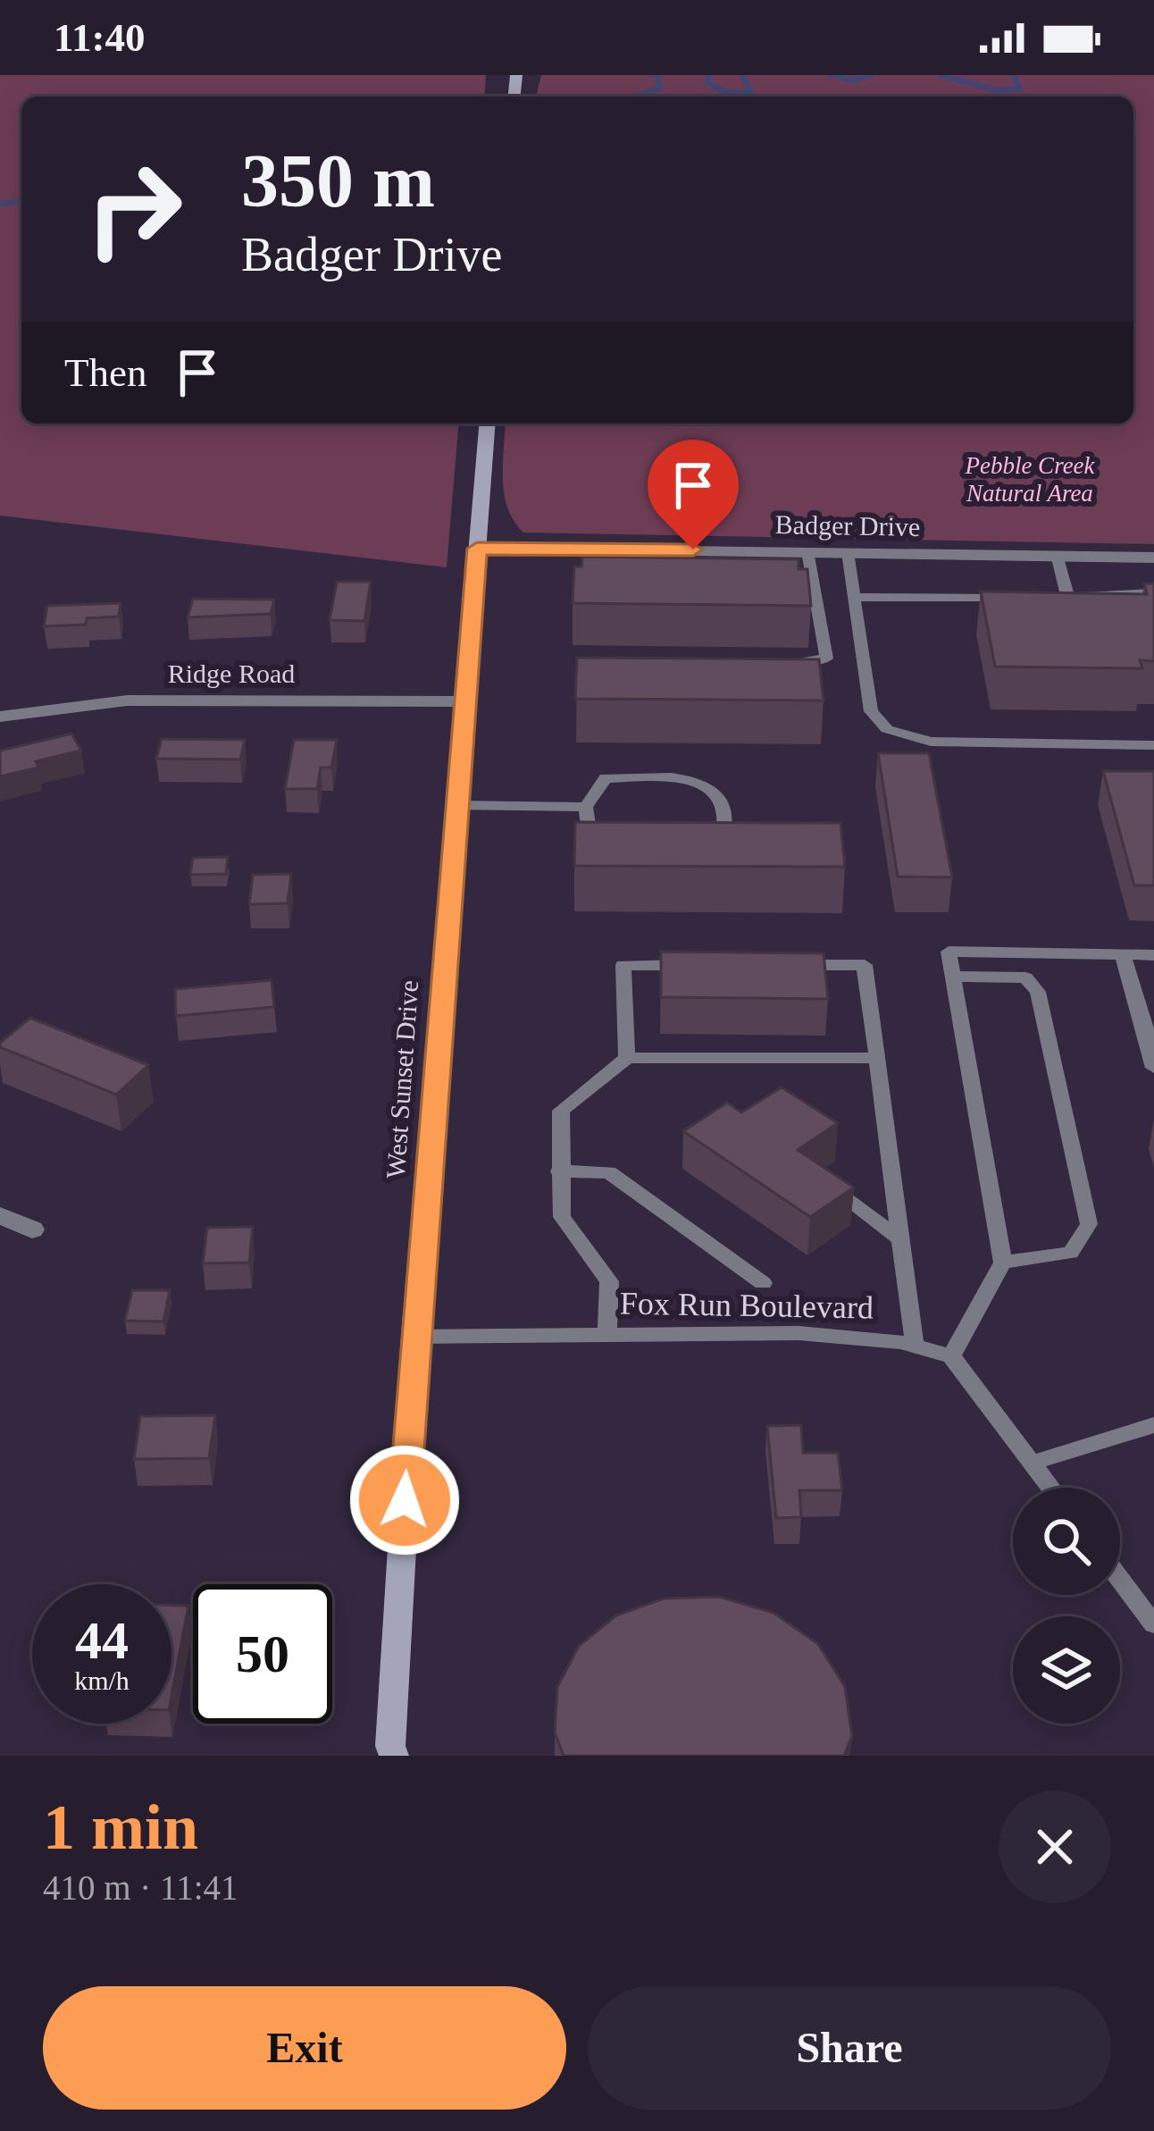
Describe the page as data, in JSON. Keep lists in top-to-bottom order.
{
  "streets": {
    "main road": ["West Sunset Drive"],
    "street": ["Badger Drive", "Ridge Road"],
    "lane": ["Fox Run Boulevard"]
  },
  "crossings": [
    ["Badger Drive", "West Sunset Drive"],
    ["Ridge Road", "West Sunset Drive"],
    ["West Sunset Drive", "Fox Run Boulevard"]
  ],
  "parks": ["Pebble Creek Natural Area"],
  "page": {
    "status": "11:40",
    "turn": ["350 m", "Badger Drive"],
    "then": "Then",
    "speed": "44 km/h",
    "limit": "50",
    "heading": ["1 min", "410 m · 11:41"],
    "buttons": ["Exit", "Share"]
  }
}
